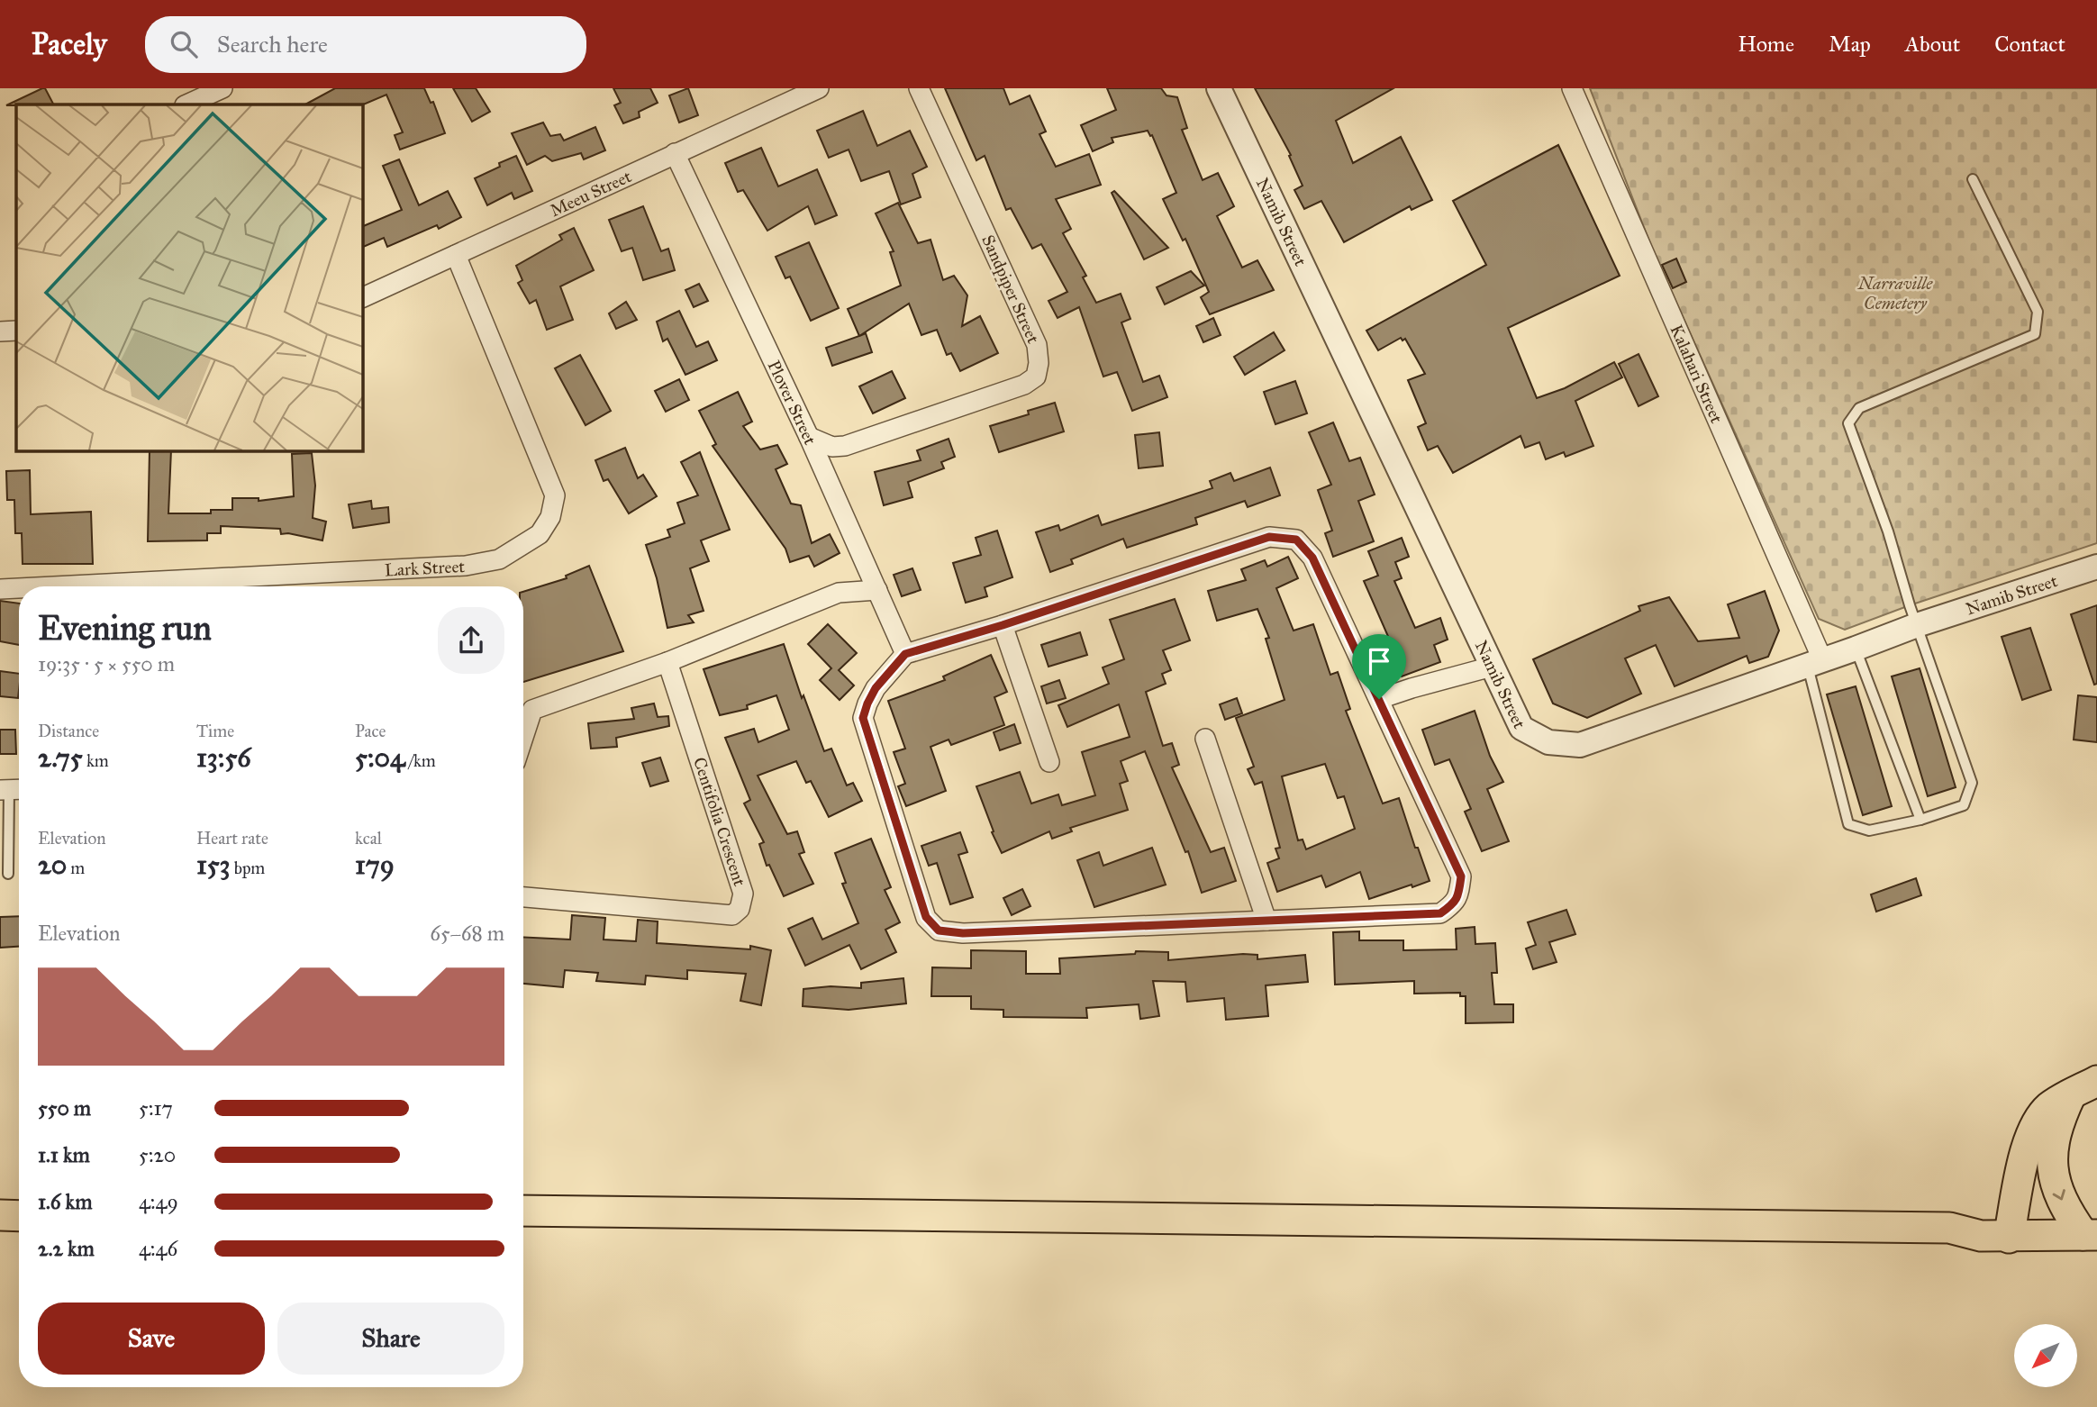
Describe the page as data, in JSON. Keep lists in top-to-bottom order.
{
  "streets": {
    "street": [
      "Meeu Street",
      "Namib Street",
      "Sandpiper Street",
      "Kalahari Street",
      "Plover Street",
      "Lark Street",
      "Centifolia Crescent"
    ]
  },
  "crossings": [
    ["Meeu Street", "Plover Street"],
    ["Meeu Street", "Lark Street"],
    ["Namib Street", "Kalahari Street"],
    ["Sandpiper Street", "Plover Street"]
  ],
  "parks": ["Narraville Cemetery"],
  "north": "bottom left",
  "page": {
    "header": "Pacely",
    "search": "Search here",
    "nav": [
      "Home",
      "Map",
      "About",
      "Contact"
    ],
    "heading": ["Evening run", "19:35 · 5 × 550 m"],
    "stats": [
      ["Distance", "2.75 km"],
      ["Time", "13:56"],
      ["Pace", "5:04 /km"],
      ["Elevation", "20 m"],
      ["Heart rate", "153 bpm"],
      ["kcal", "179"]
    ],
    "chart": ["Elevation", "65–68 m"],
    "list": [
      {
        "name": "550 m",
        "note": "5:17"
      },
      {
        "name": "1.1 km",
        "note": "5:20"
      },
      {
        "name": "1.6 km",
        "note": "4:49"
      },
      {
        "name": "2.2 km",
        "note": "4:46"
      }
    ],
    "buttons": ["Save", "Share"]
  }
}
